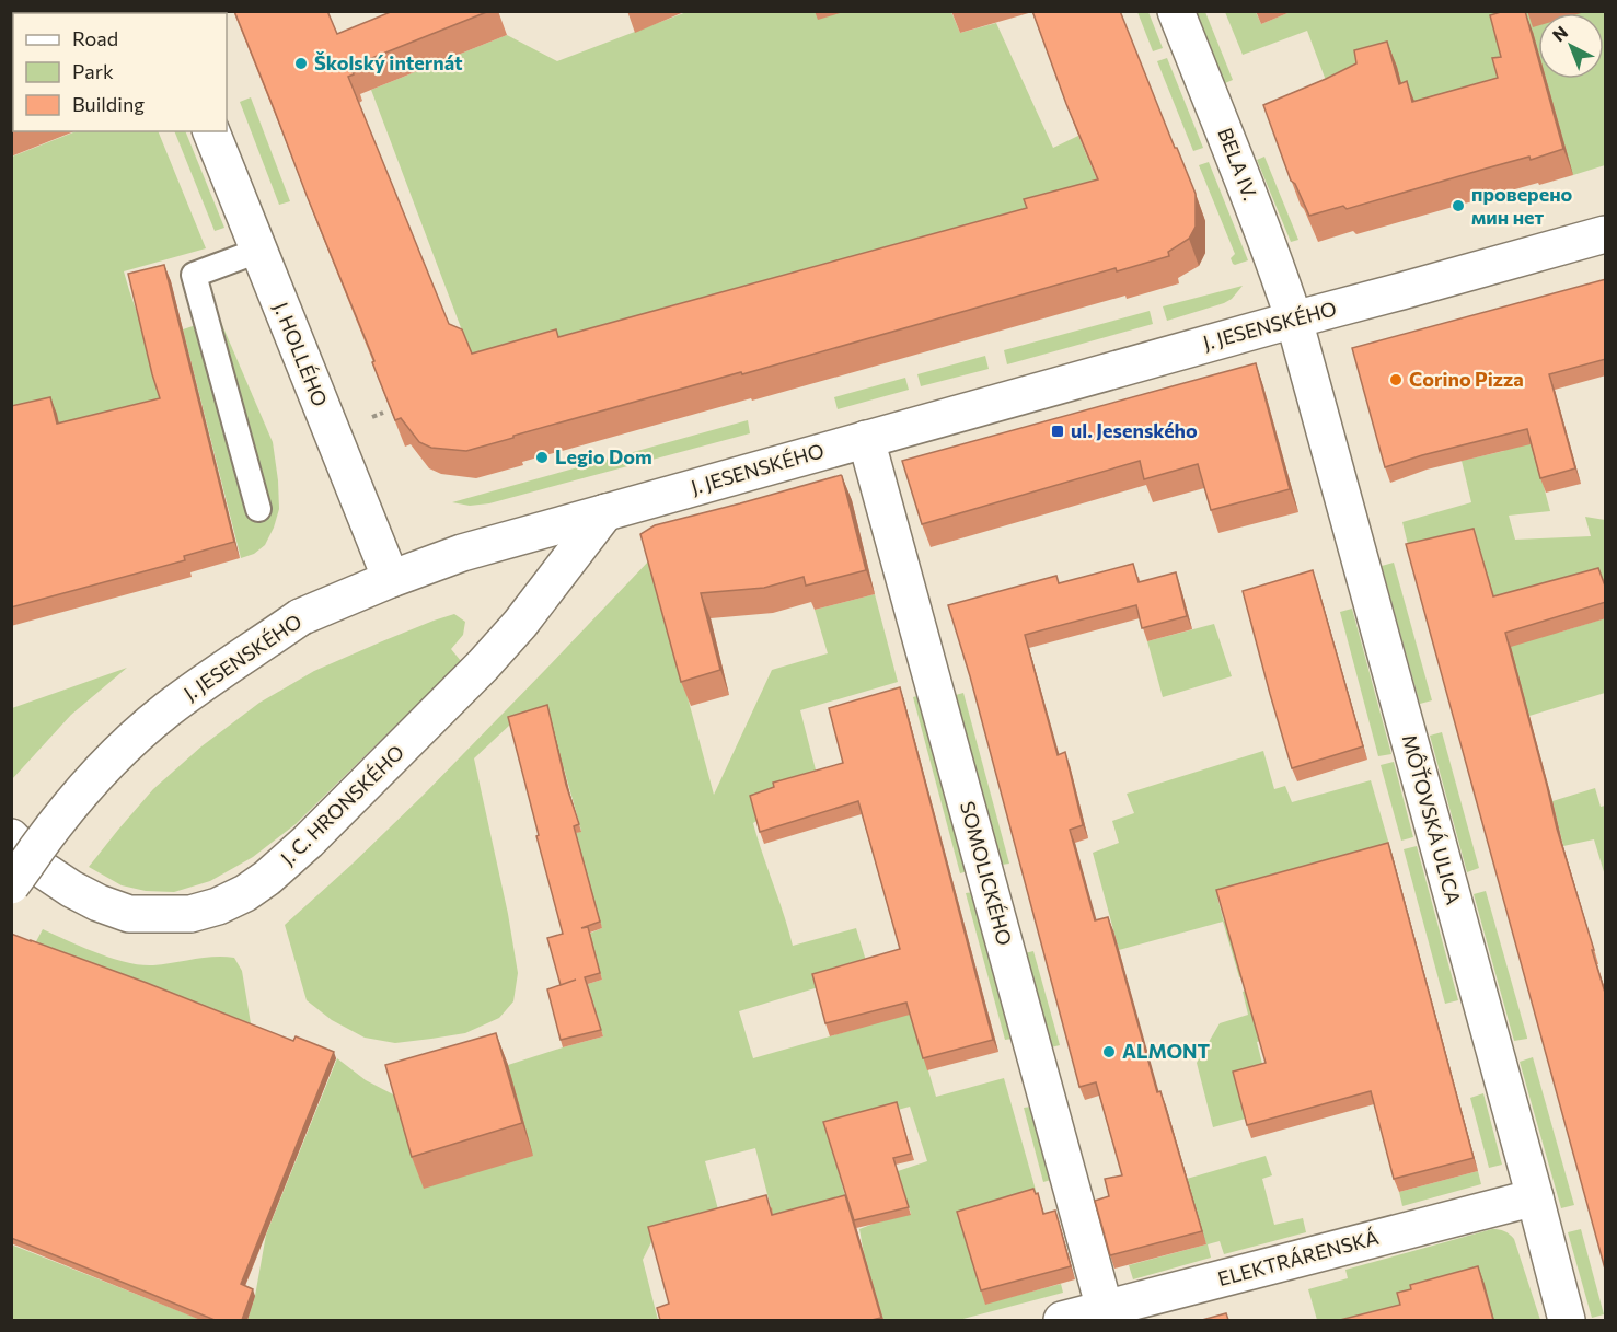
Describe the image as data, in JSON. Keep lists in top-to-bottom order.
{
  "streets": {
    "street": [
      "BELA IV.",
      "J. JESENSKÉHO",
      "J. HOLLÉHO",
      "J. C. HRONSKÉHO",
      "MÔŤOVSKÁ ULICA",
      "SOMOLICKÉHO",
      "ELEKTRÁRENSKÁ"
    ]
  },
  "crossings": [
    ["BELA IV.", "J. JESENSKÉHO"],
    ["BELA IV.", "MÔŤOVSKÁ ULICA"],
    ["J. JESENSKÉHO", "J. HOLLÉHO"],
    ["J. JESENSKÉHO", "J. C. HRONSKÉHO"],
    ["J. JESENSKÉHO", "MÔŤOVSKÁ ULICA"],
    ["J. JESENSKÉHO", "SOMOLICKÉHO"],
    ["MÔŤOVSKÁ ULICA", "ELEKTRÁRENSKÁ"],
    ["SOMOLICKÉHO", "ELEKTRÁRENSKÁ"]
  ],
  "places": {
    "other": [
      "Školský internát",
      "проверено мин нет",
      "Corino Pizza",
      "Legio Dom",
      "ALMONT"
    ],
    "transit": ["ul. Jesenského"]
  },
  "legend": ["Road", "Park", "Building"],
  "north": "top left"
}
